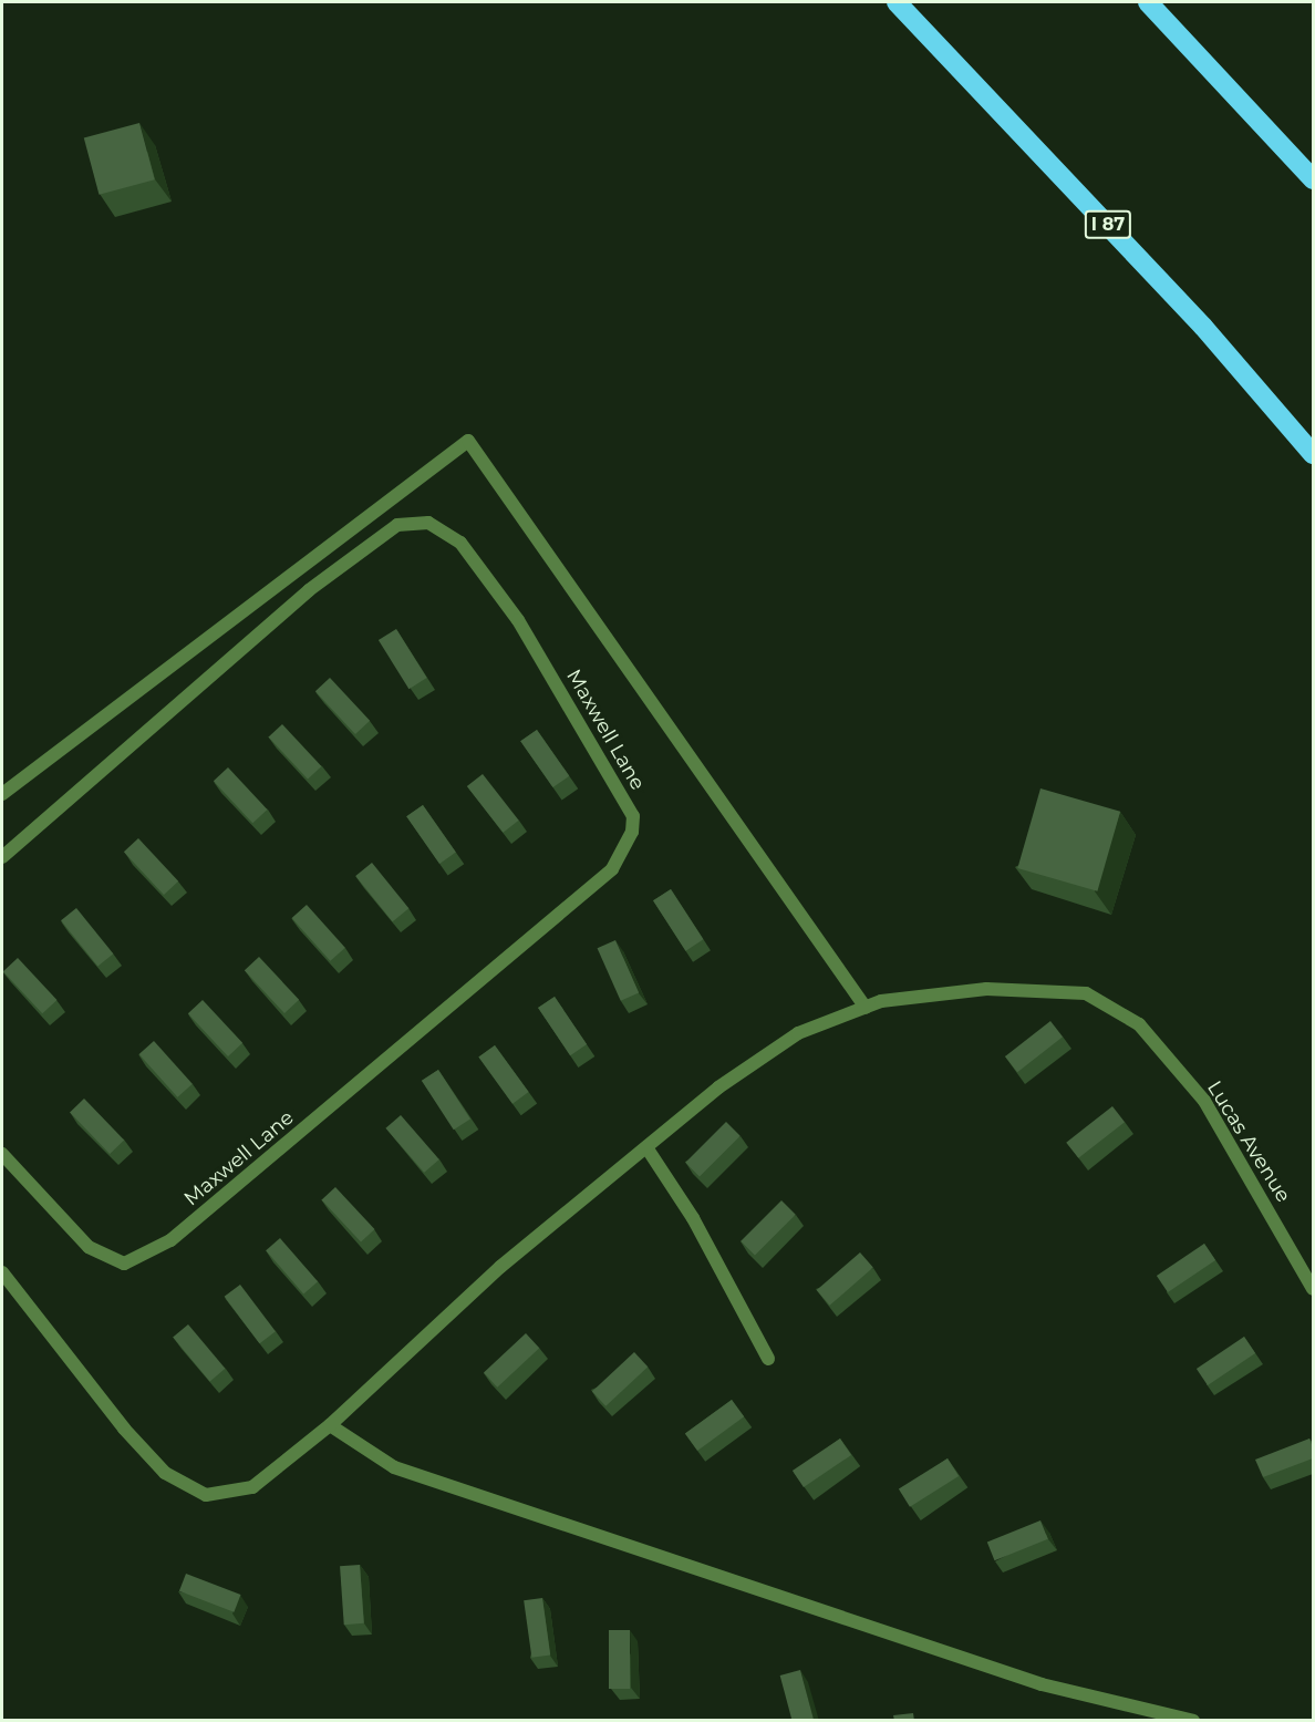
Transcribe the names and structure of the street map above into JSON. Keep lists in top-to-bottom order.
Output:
{
  "streets": {
    "highway": ["I 87"],
    "street": ["Maxwell Lane", "Lucas Avenue"]
  }
}
